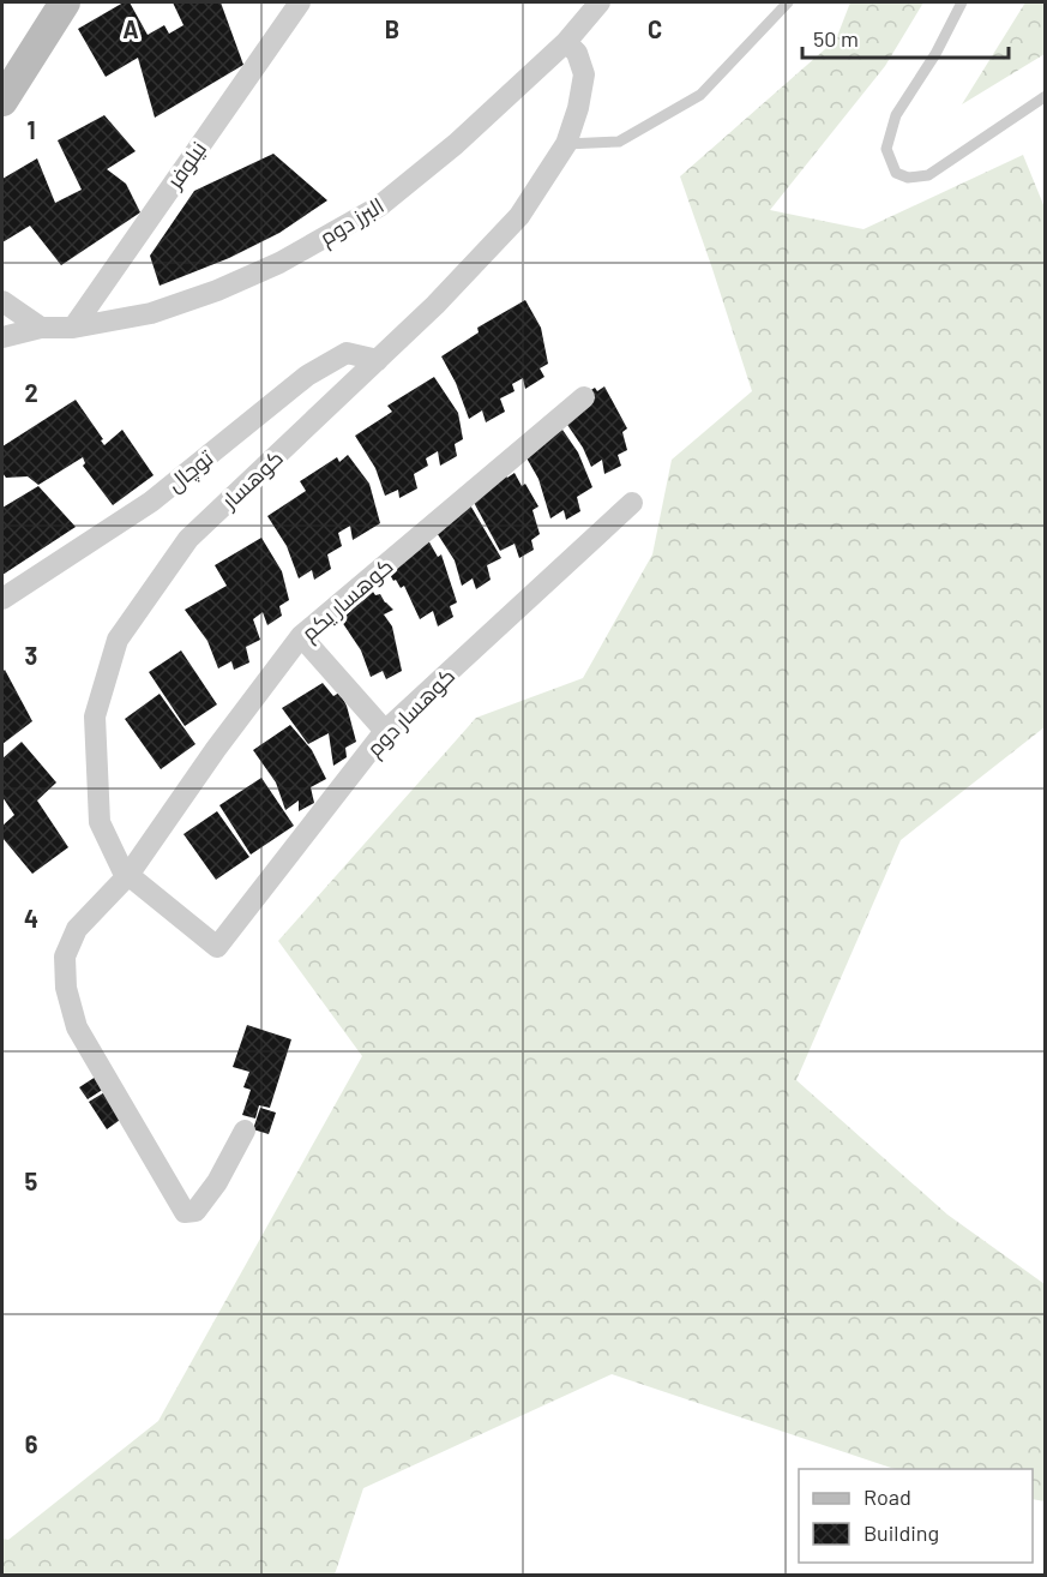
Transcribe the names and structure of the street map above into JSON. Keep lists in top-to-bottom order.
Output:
{
  "streets": {
    "street": [
      "نیلوفر",
      "البرز دوم",
      "توچال",
      "کوهسار",
      "کوهسار یکم",
      "کوهسار دوم"
    ]
  },
  "crossings": [
    ["نیلوفر", "البرز دوم"],
    ["البرز دوم", "کوهسار"],
    ["توچال", "کوهسار"],
    ["کوهسار", "کوهسار یکم"],
    ["کوهسار", "کوهسار دوم"]
  ],
  "legend": ["Road", "Building"],
  "scale_bar": "50 m",
  "grid": {
    "columns": ["A", "B", "C"],
    "rows": [
      "1",
      "2",
      "3",
      "4",
      "5",
      "6"
    ]
  }
}
